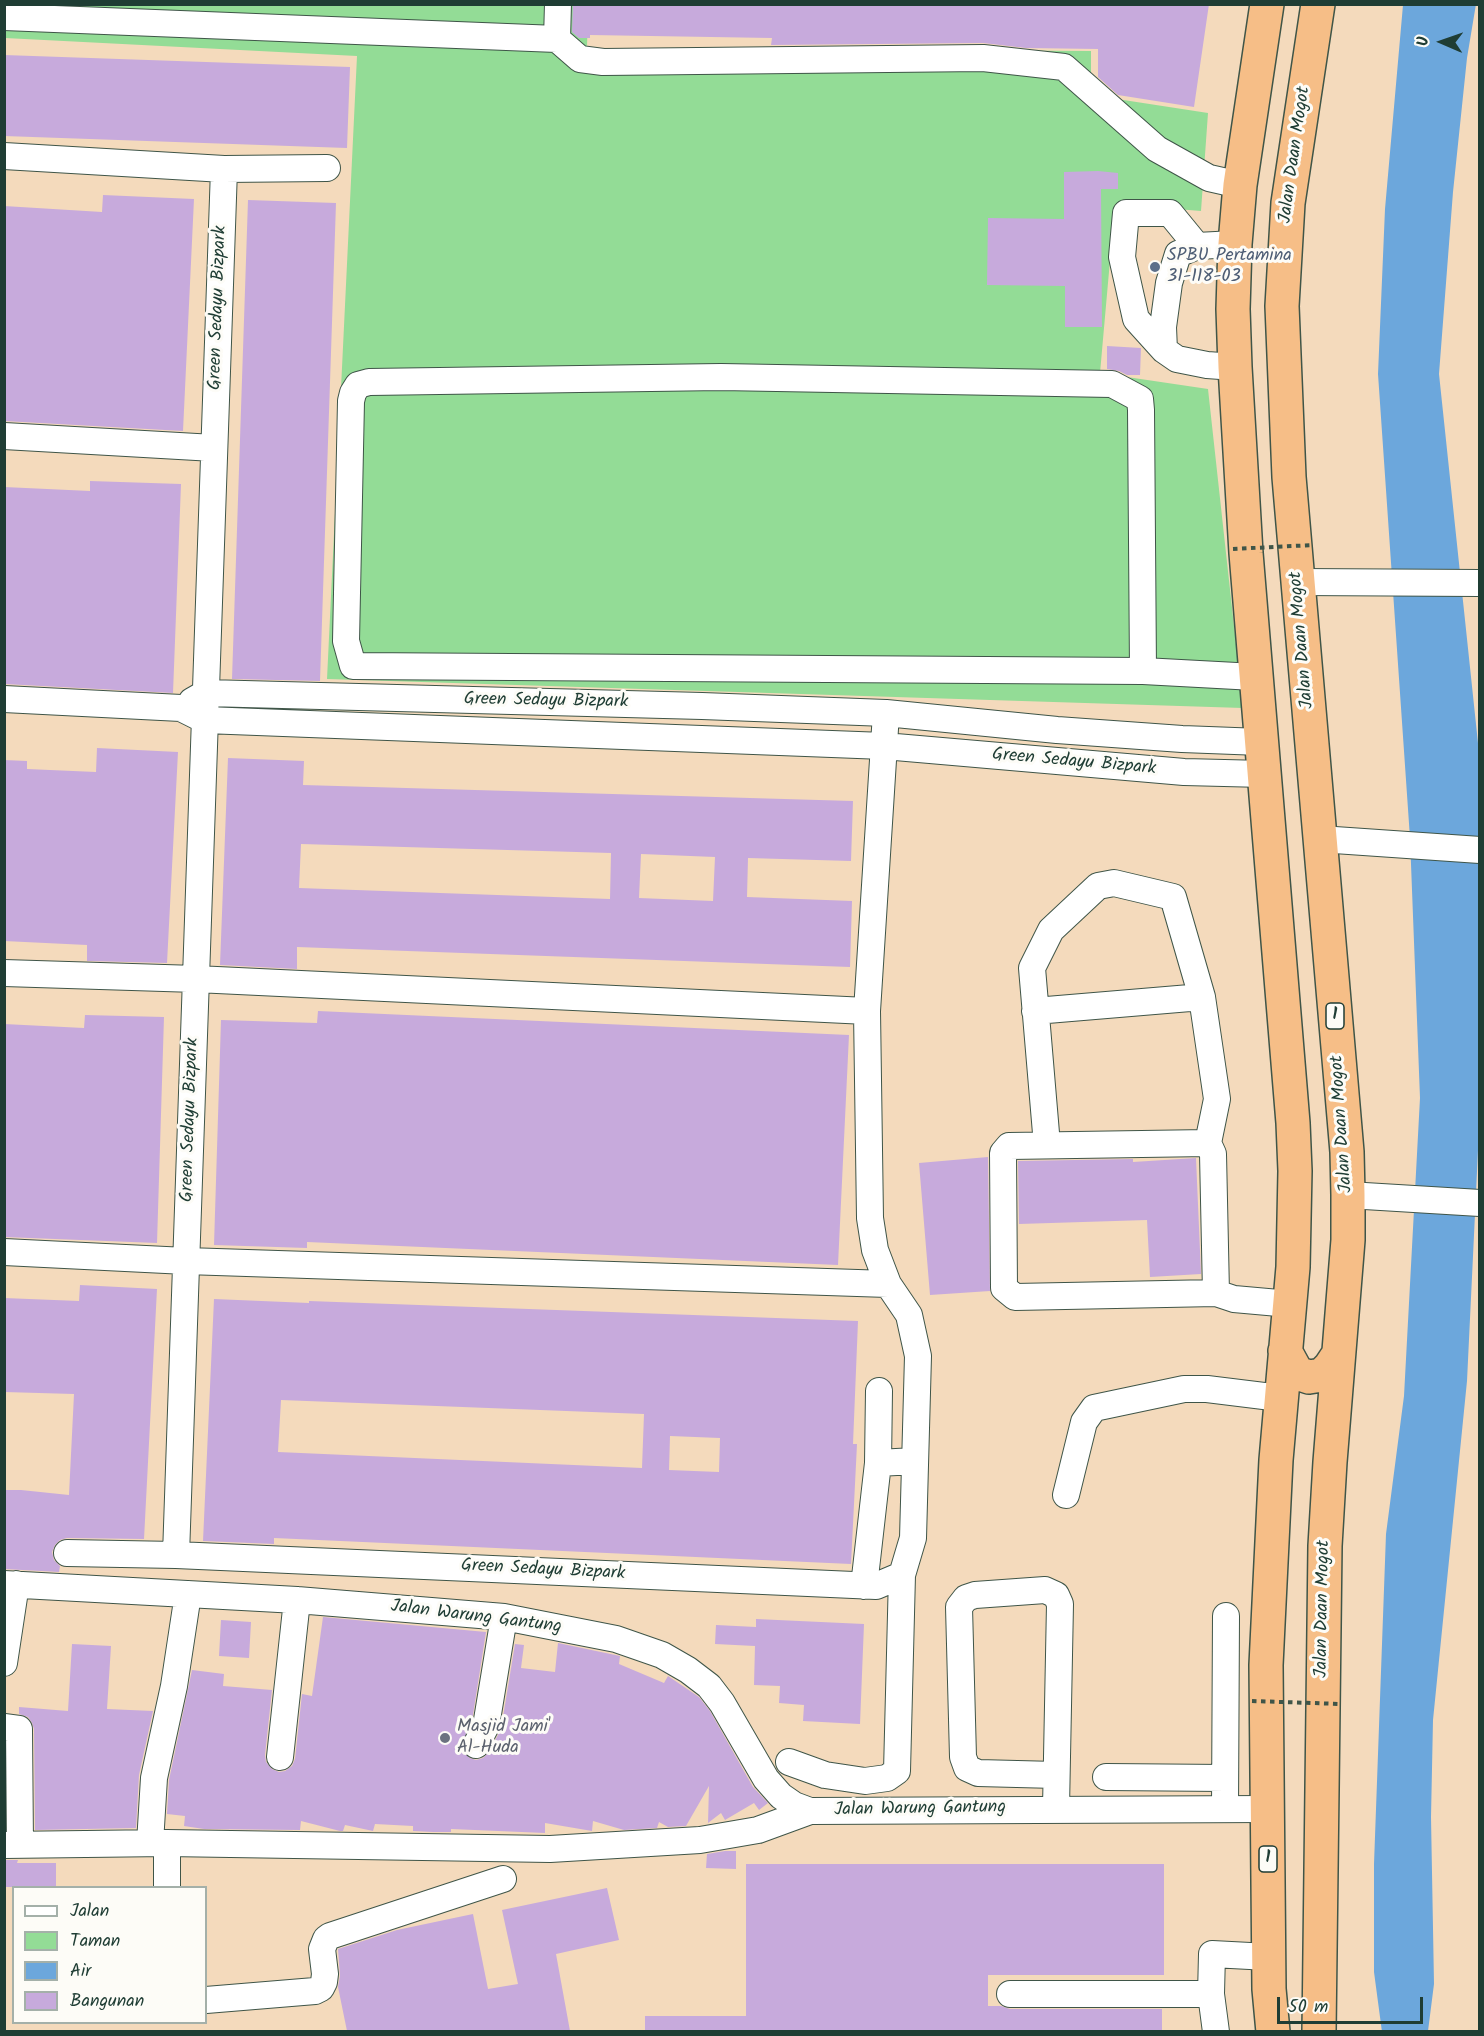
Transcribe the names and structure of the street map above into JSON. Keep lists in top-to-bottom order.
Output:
{
  "streets": {
    "highway": ["Jalan Daan Mogot", "1"],
    "street": ["Green Sedayu Bizpark", "Jalan Warung Gantung"]
  },
  "crossings": [
    ["Green Sedayu Bizpark", "1"],
    ["1", "Jalan Warung Gantung"]
  ],
  "places": ["SPBU Pertamina 31-118-03", "Masjid Jami' Al-Huda"],
  "legend": [
    "Jalan",
    "Taman",
    "Air",
    "Bangunan"
  ],
  "scale_bar": "50 m",
  "north": "left"
}
